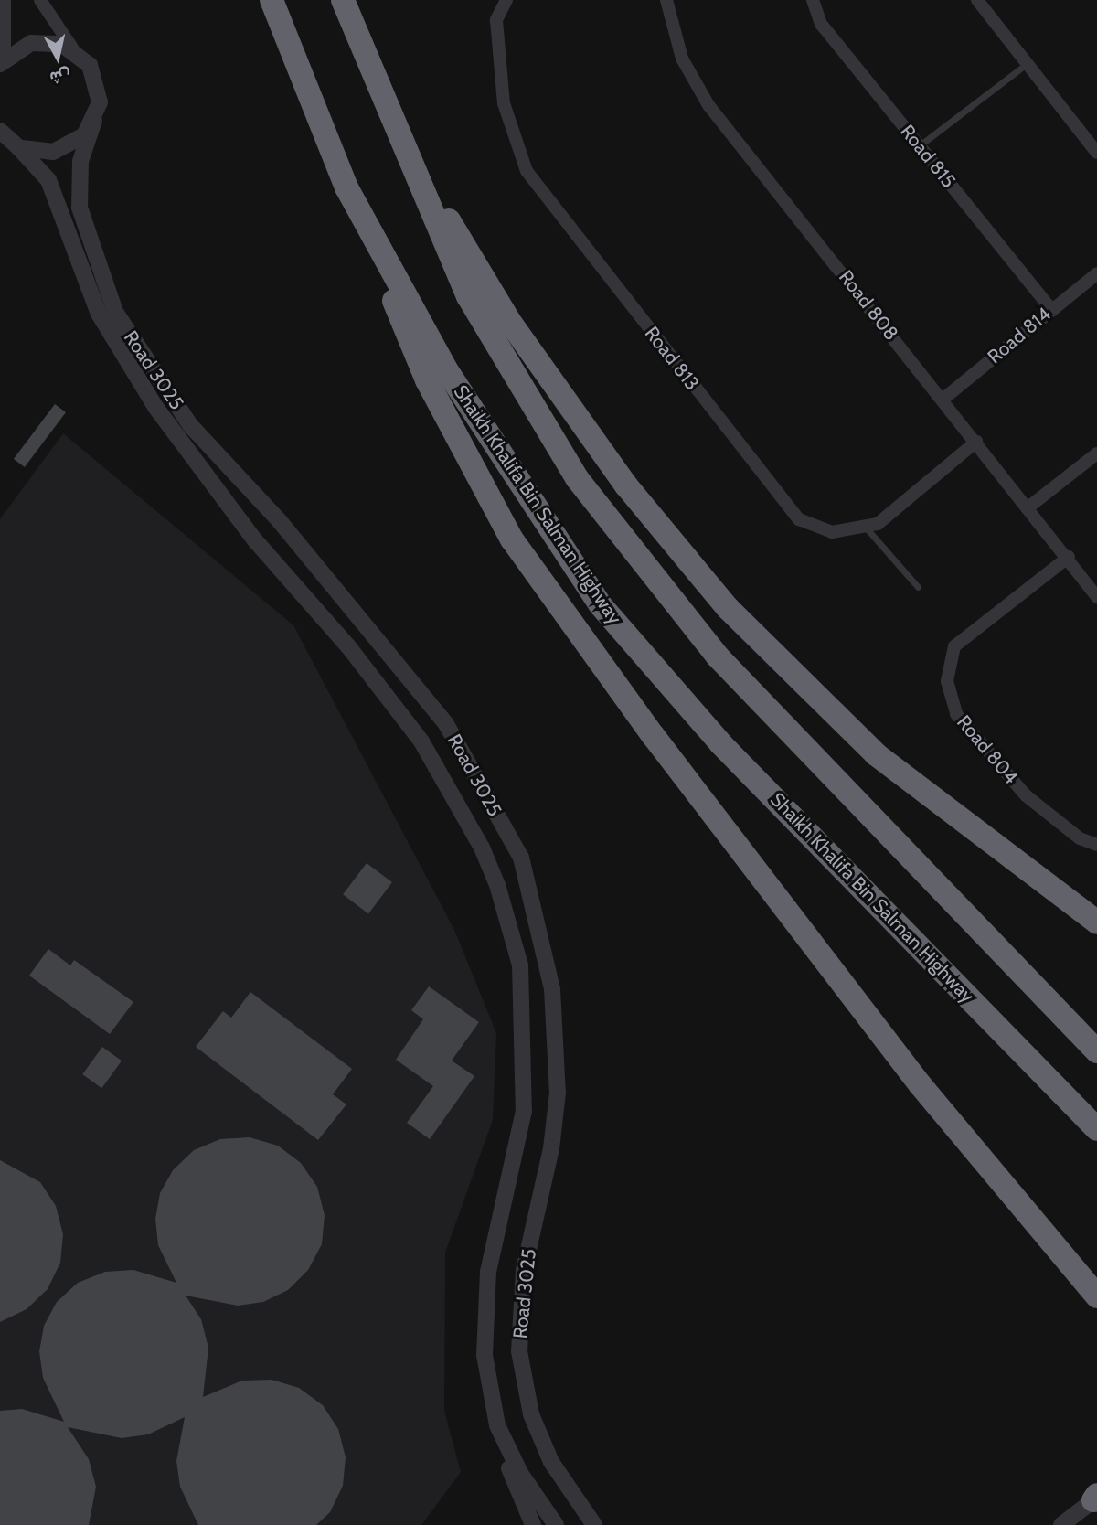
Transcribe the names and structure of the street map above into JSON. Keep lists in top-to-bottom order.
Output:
{
  "streets": {
    "highway": ["Shaikh Khalifa Bin Salman Highway"],
    "street": [
      "Road 815",
      "Road 808",
      "Road 814",
      "Road 813",
      "Road 3025",
      "Road 804"
    ]
  },
  "crossings": [
    ["Road 815", "Road 814"],
    ["Road 808", "Road 814"],
    ["Road 808", "Road 813"],
    ["Road 808", "Road 804"]
  ],
  "north": "bottom"
}
